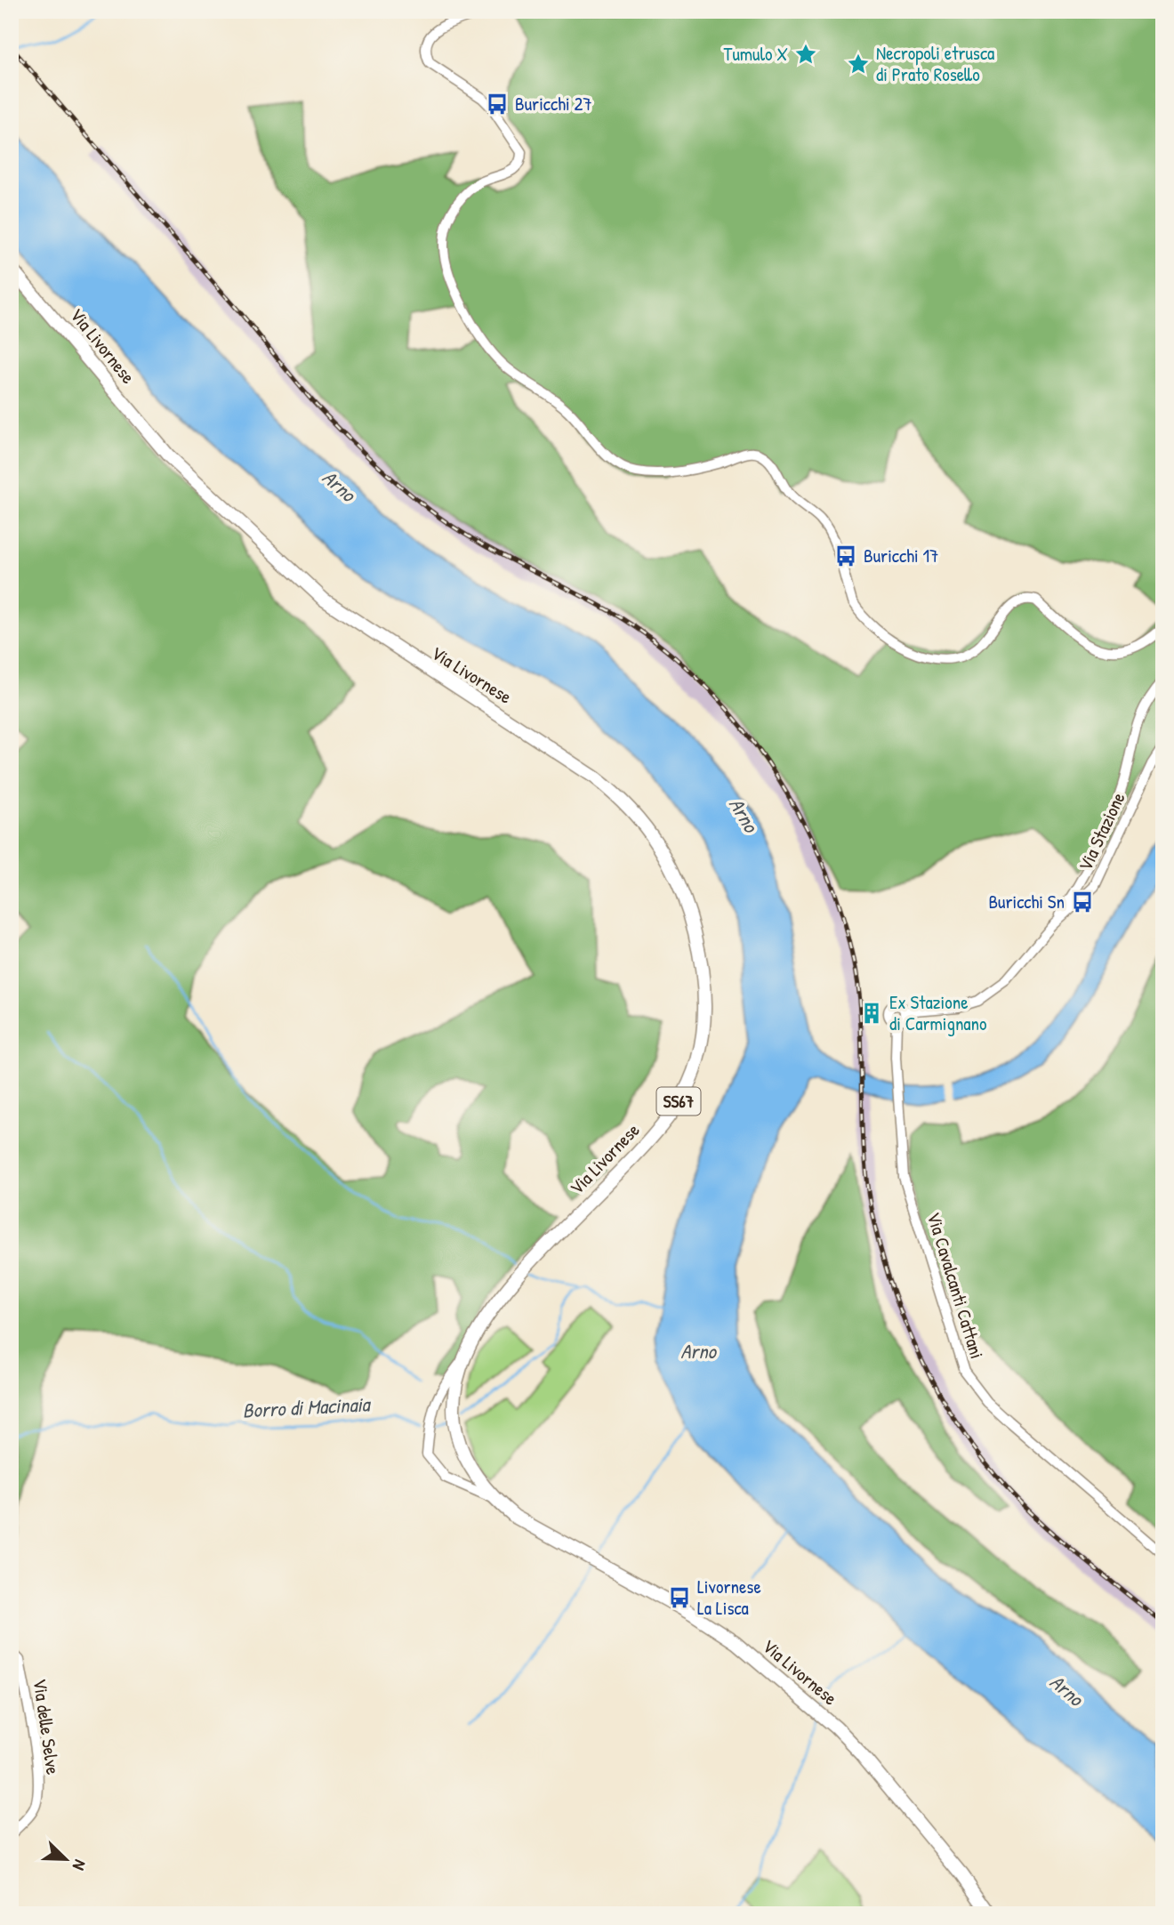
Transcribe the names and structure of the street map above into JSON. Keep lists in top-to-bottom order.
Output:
{
  "streets": {
    "main road": ["Via Livornese", "SS67"],
    "street": ["Via Stazione", "Via Cavalcanti Cattani", "Via delle Selve"]
  },
  "crossings": [
    ["Via Stazione", "Via Cavalcanti Cattani"]
  ],
  "water": ["Arno", "Borro di Macinaia"],
  "places": {
    "place": ["Tumulo X", "Necropoli etrusca di Prato Rosello"],
    "bus stop": [
      "Buricchi 27",
      "Buricchi 17",
      "Buricchi Sn",
      "Livornese La Lisca"
    ],
    "building": ["Ex Stazione di Carmignano"]
  },
  "north": "bottom right"
}
